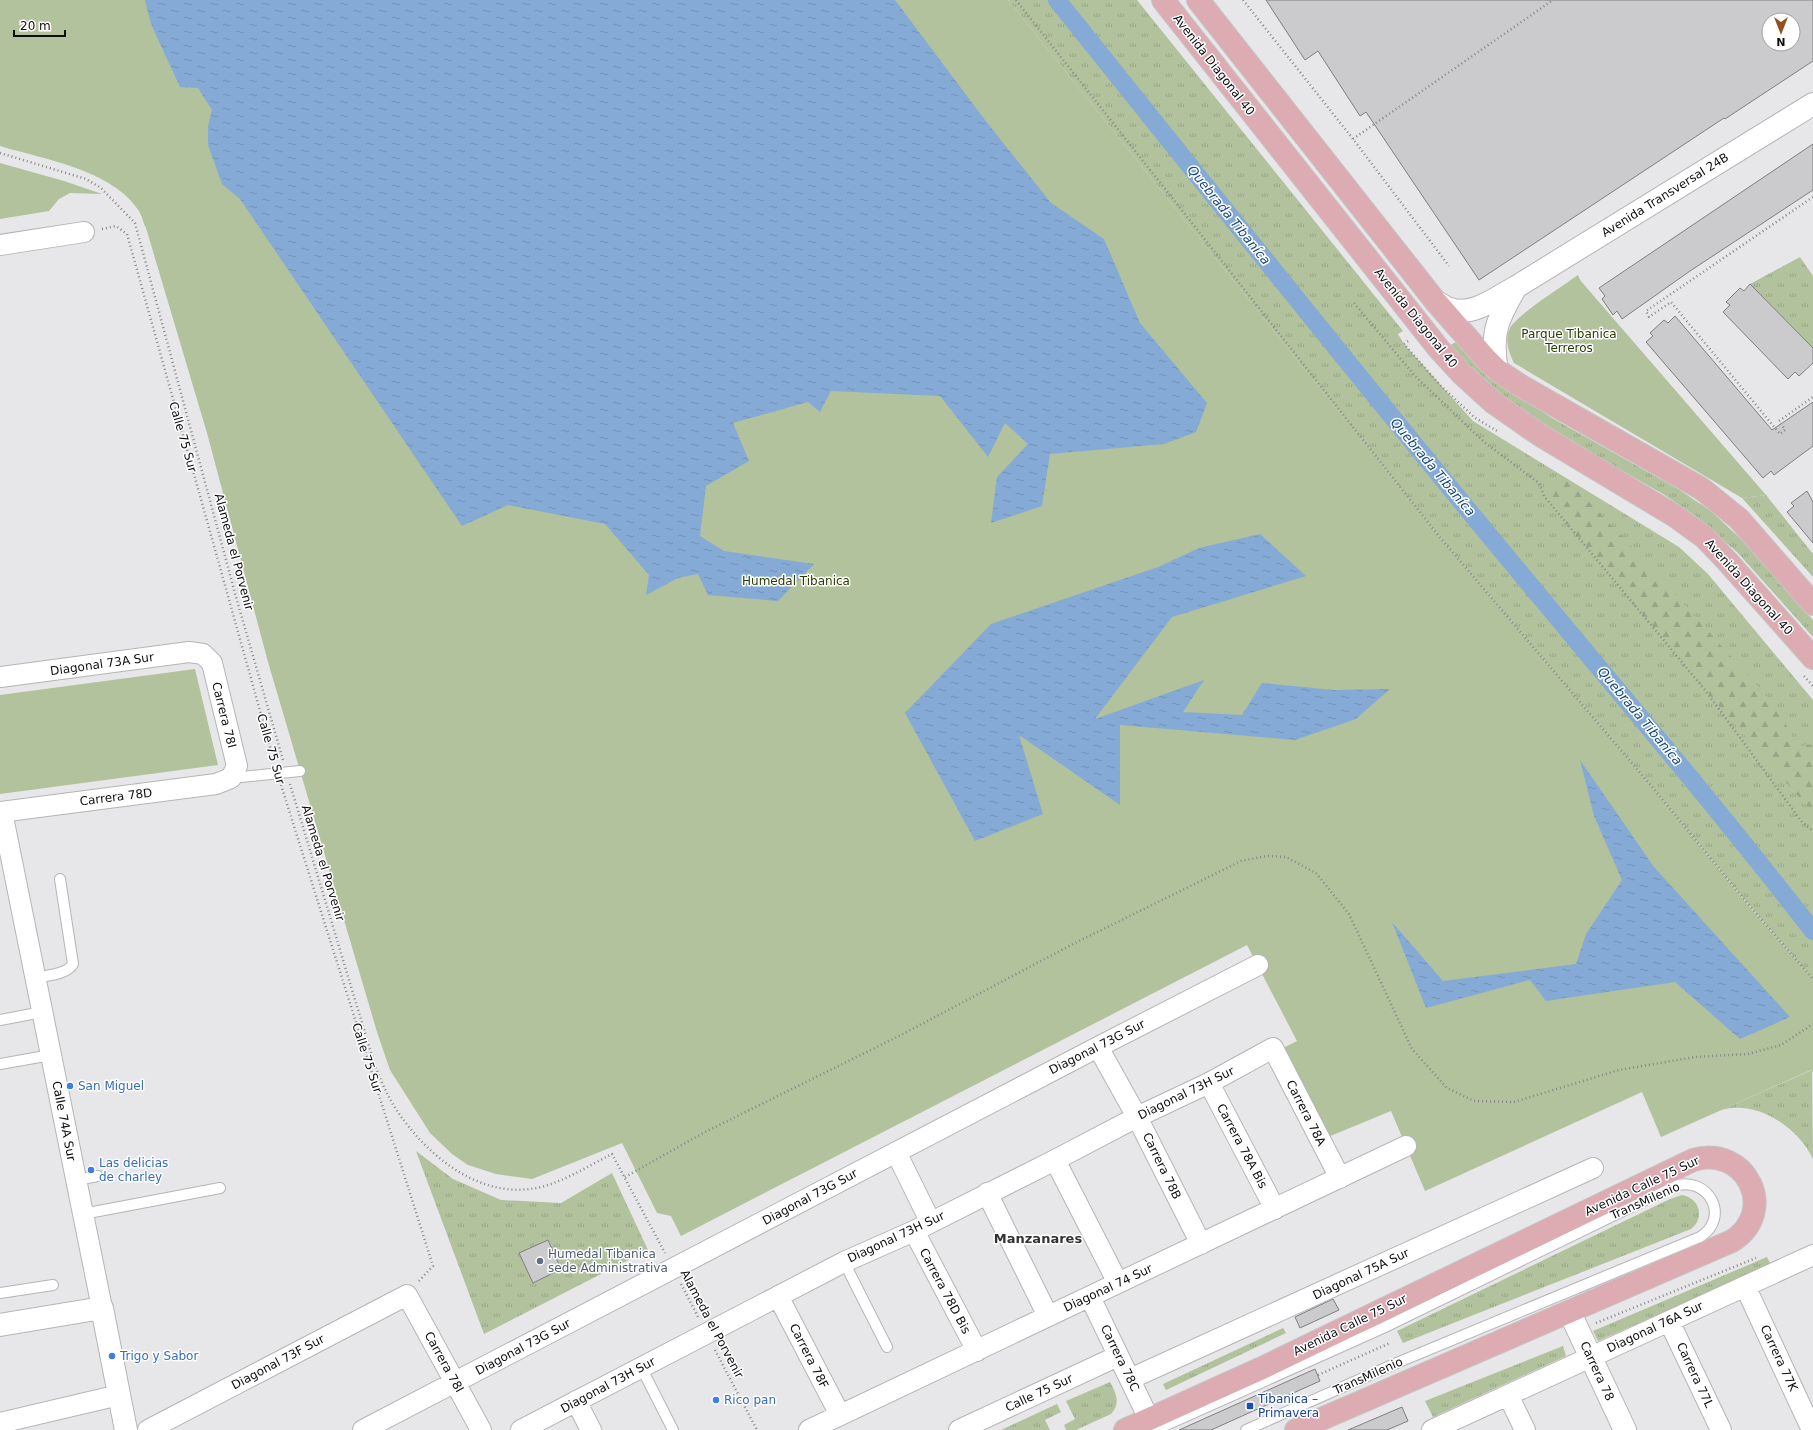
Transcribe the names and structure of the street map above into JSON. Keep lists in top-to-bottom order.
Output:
{
  "streets": {
    "main road": ["Avenida Diagonal 40", "Avenida Calle 75 Sur"],
    "street": [
      "Avenida Transversal 24B",
      "Calle 75 Sur",
      "Diagonal 73A Sur",
      "Carrera 78I",
      "Carrera 78D",
      "Diagonal 73G Sur",
      "Diagonal 73H Sur",
      "Carrera 78A",
      "Calle 74A Sur",
      "Carrera 78A Bis",
      "Carrera 78B",
      "Diagonal 75A Sur",
      "Diagonal 74 Sur",
      "Carrera 78D Bis",
      "Diagonal 76A Sur",
      "Carrera 78F",
      "Carrera 78C",
      "Carrera 77K",
      "Diagonal 73F Sur",
      "Carrera 78",
      "Carrera 77L"
    ],
    "lane": ["TransMilenio"],
    "path": ["Alameda el Porvenir"]
  },
  "crossings": [
    ["Calle 75 Sur", "Alameda el Porvenir"],
    ["Calle 75 Sur", "Carrera 78I"],
    ["Calle 75 Sur", "Carrera 78C"],
    ["Calle 75 Sur", "Diagonal 73F Sur"],
    ["Alameda el Porvenir", "Diagonal 73G Sur"],
    ["Alameda el Porvenir", "Diagonal 73H Sur"],
    ["Diagonal 73A Sur", "Carrera 78I"],
    ["Carrera 78I", "Carrera 78D"],
    ["Carrera 78I", "Diagonal 73G Sur"],
    ["Carrera 78I", "Diagonal 73F Sur"],
    ["Carrera 78D", "Calle 74A Sur"],
    ["Diagonal 73G Sur", "Carrera 78B"],
    ["Diagonal 73G Sur", "Carrera 78D Bis"],
    ["Diagonal 73H Sur", "Carrera 78A"],
    ["Diagonal 73H Sur", "Carrera 78A Bis"],
    ["Diagonal 73H Sur", "Carrera 78B"],
    ["Diagonal 73H Sur", "Carrera 78D Bis"],
    ["Diagonal 73H Sur", "Carrera 78F"],
    ["Carrera 78A", "Diagonal 74 Sur"],
    ["Carrera 78A Bis", "Diagonal 74 Sur"],
    ["Carrera 78B", "Diagonal 74 Sur"],
    ["Avenida Calle 75 Sur", "TransMilenio"],
    ["Avenida Calle 75 Sur", "Carrera 78C"],
    ["Avenida Calle 75 Sur", "Carrera 78"],
    ["TransMilenio", "Carrera 78C"],
    ["Diagonal 75A Sur", "Carrera 78C"],
    ["Diagonal 74 Sur", "Carrera 78D Bis"],
    ["Diagonal 74 Sur", "Carrera 78F"],
    ["Diagonal 74 Sur", "Carrera 78C"],
    ["Diagonal 76A Sur", "Carrera 77K"],
    ["Diagonal 76A Sur", "Carrera 78"],
    ["Diagonal 76A Sur", "Carrera 77L"]
  ],
  "districts": ["Manzanares"],
  "water": ["Quebrada Tibaníca"],
  "parks": ["Parque Tibanica Terreros", "Humedal Tibanica"],
  "places": {
    "other": [
      "San Miguel",
      "Las delicias de charley",
      "Humedal Tibanica sede Administrativa",
      "Trigo y Sabor",
      "Rico pan"
    ],
    "transit": ["Tibanica – Primavera"]
  },
  "scale_bar": "20 m",
  "north": "bottom"
}
